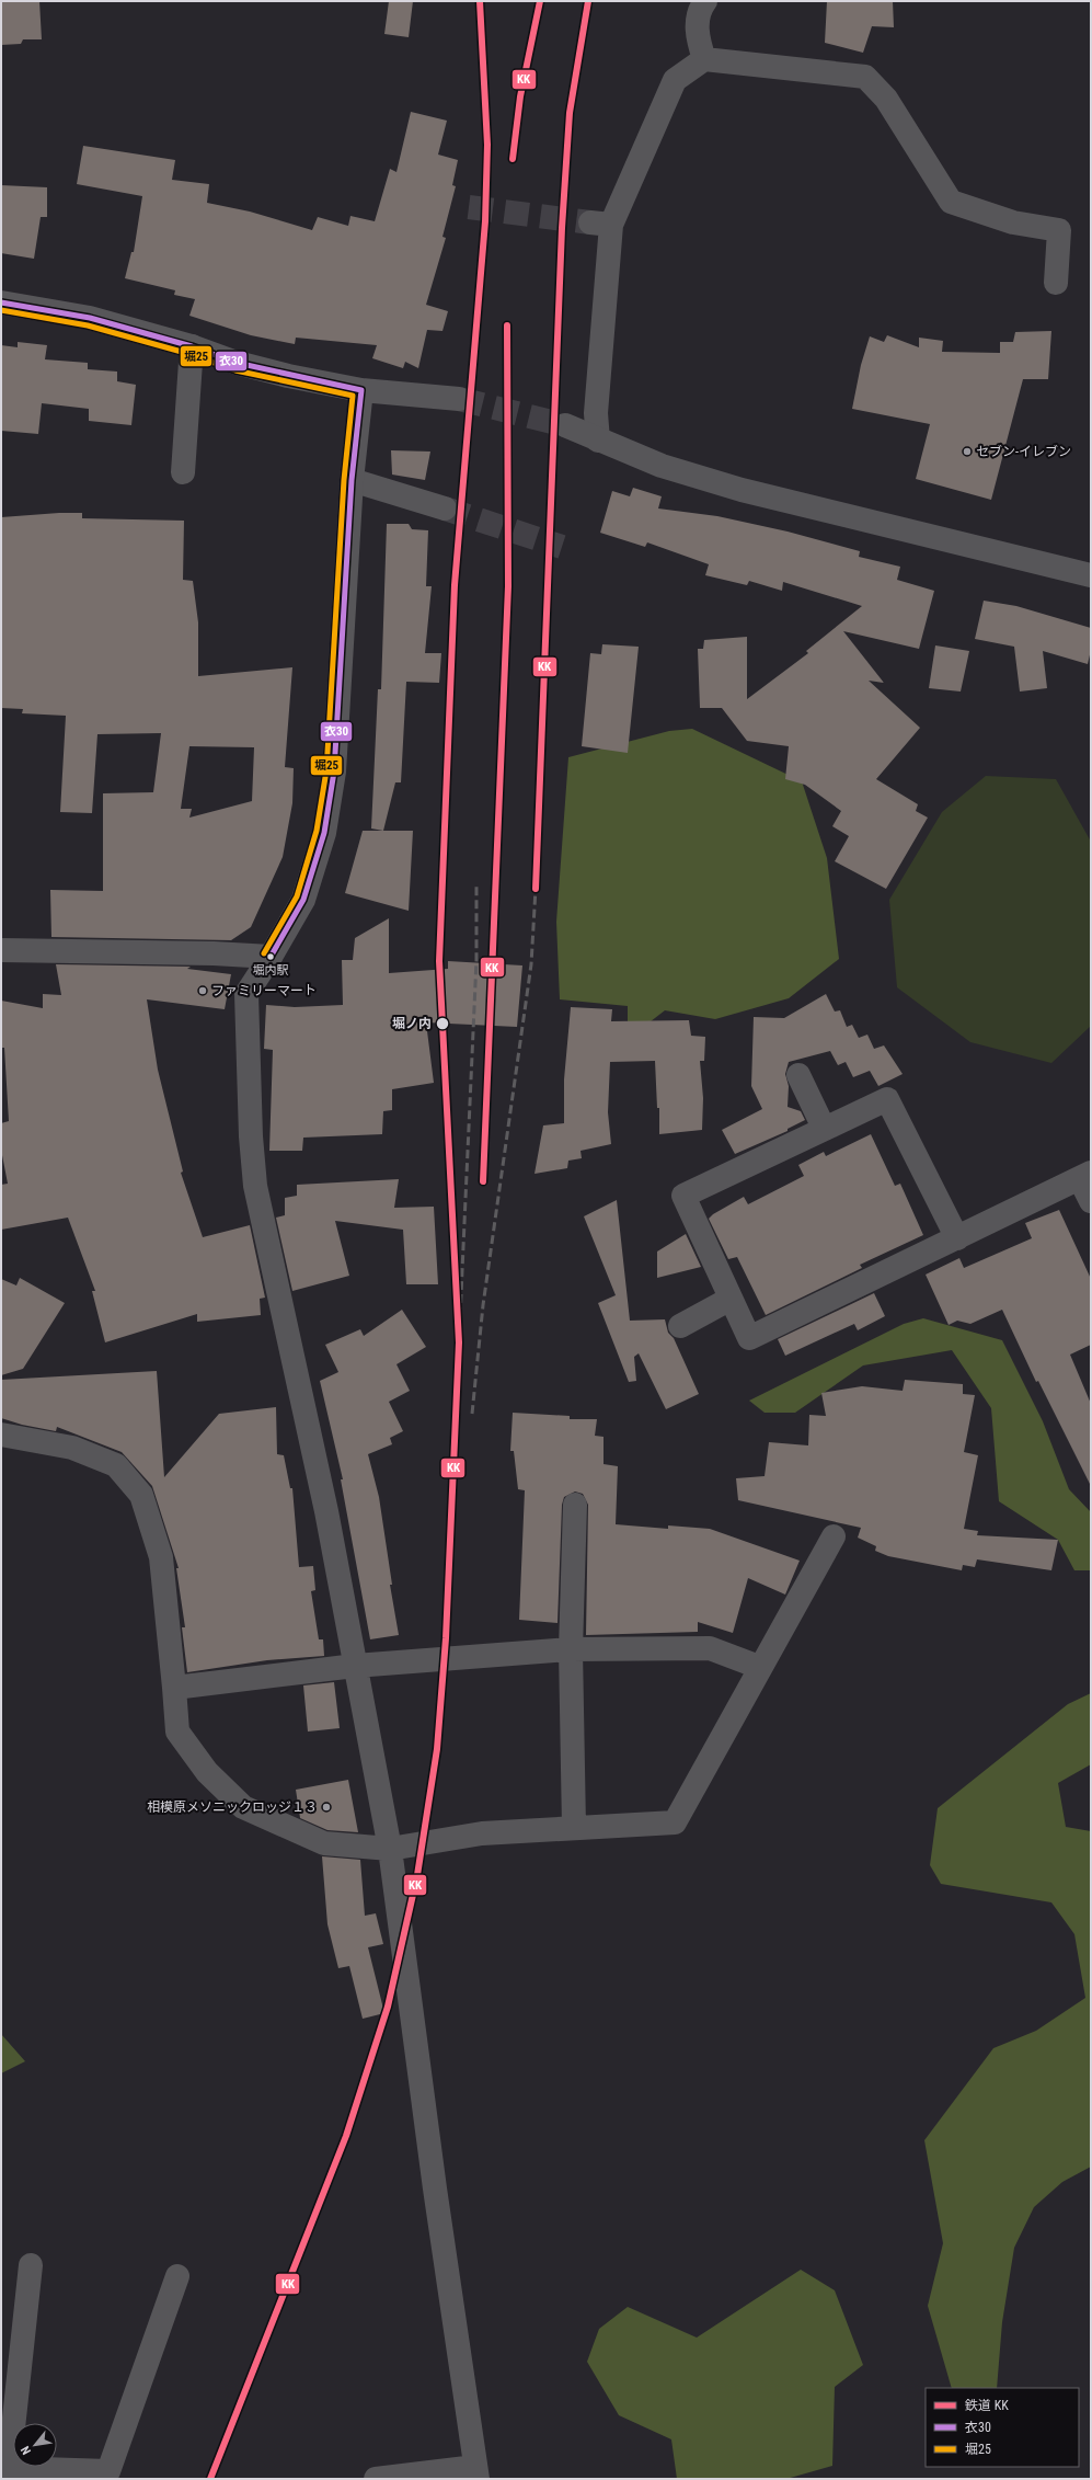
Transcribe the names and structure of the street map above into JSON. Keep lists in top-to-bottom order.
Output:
{
  "places": [
    "セブン-イレブン",
    "堀内駅",
    "ファミリーマート",
    "堀ノ内",
    "相模原メソニックロッジ１３"
  ],
  "lines": ["rail line KK", "transit line 衣30", "transit line 堀25"],
  "legend": ["鉄道 KK", "衣30", "堀25"],
  "north": "bottom left"
}
